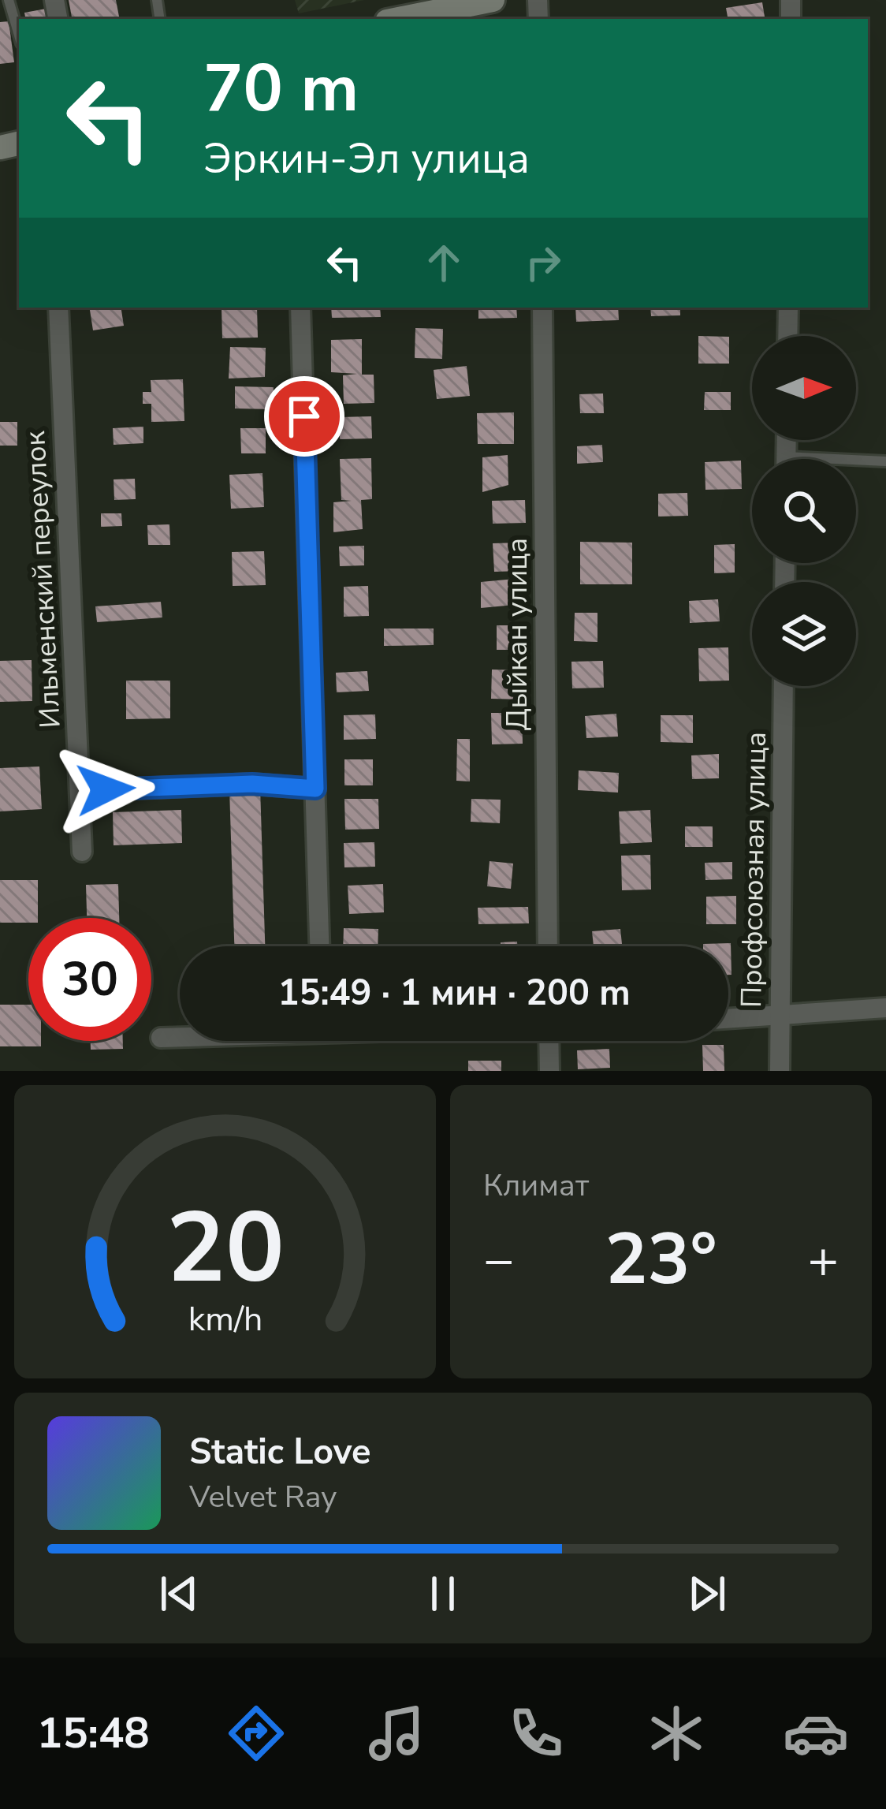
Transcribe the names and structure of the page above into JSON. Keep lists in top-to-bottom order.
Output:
{
  "streets": {
    "street": ["Ильменский переулок", "Дыйкан улица", "Профсоюзная улица"]
  },
  "north": "right",
  "page": {
    "turn": ["70 m", "Эркин-Эл улица"],
    "limit": "30",
    "trip": "15:49 · 1 мин · 200 m",
    "tile": "Климат",
    "heat": ["−", "23°", "+"],
    "song": ["Static Love", "Velvet Ray"],
    "tabs": "15:48",
    "gauge": ["20", "km/h"]
  }
}
